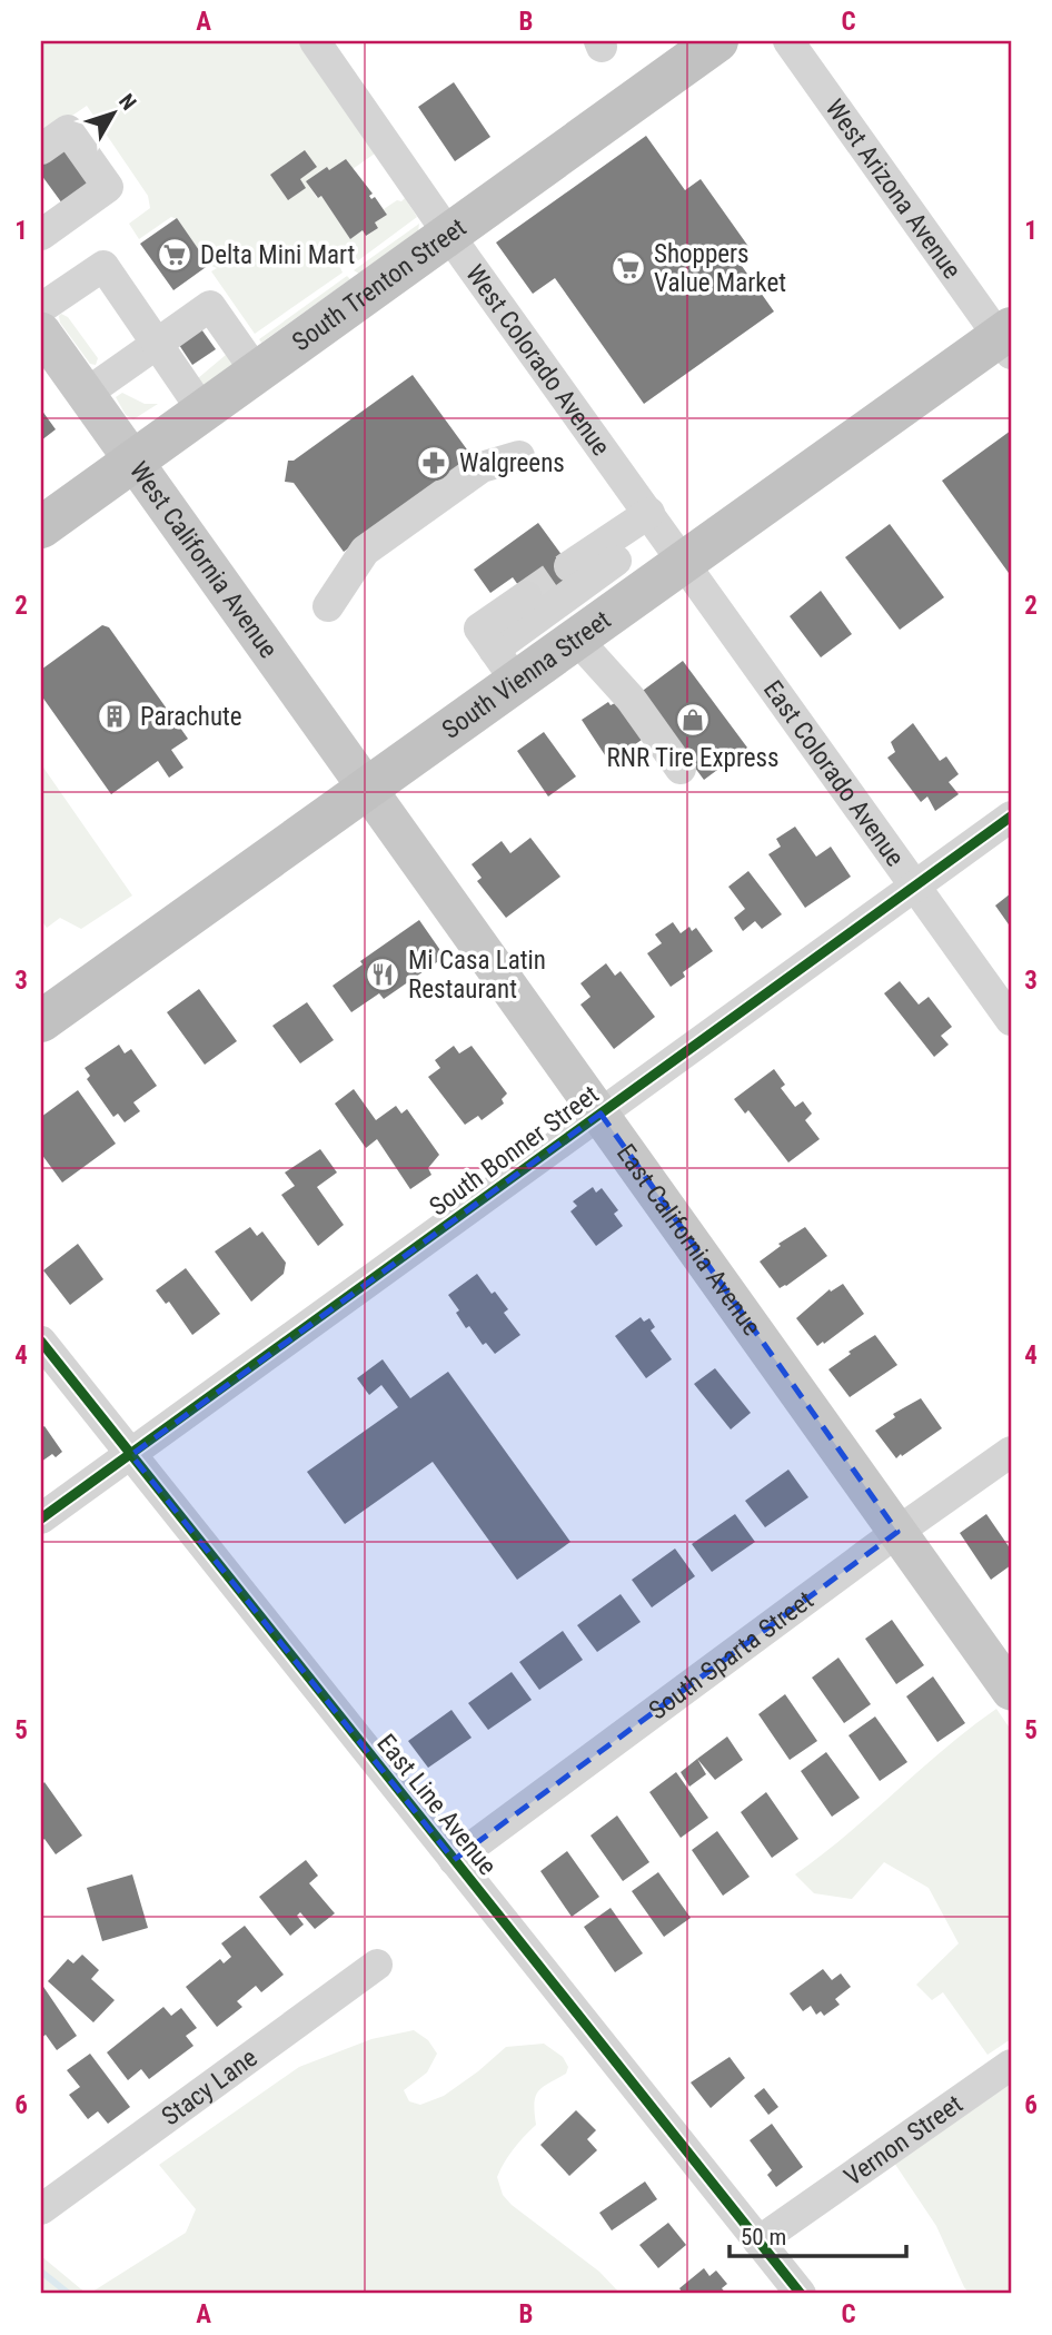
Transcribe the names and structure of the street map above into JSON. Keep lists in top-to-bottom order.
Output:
{
  "streets": {
    "highway": ["South Trenton Street", "South Vienna Street"],
    "main road": ["West California Avenue", "East California Avenue"],
    "street": [
      "West Arizona Avenue",
      "West Colorado Avenue",
      "East Colorado Avenue",
      "South Bonner Street",
      "South Sparta Street",
      "East Line Avenue",
      "Stacy Lane",
      "Vernon Street"
    ]
  },
  "crossings": [
    ["West Arizona Avenue", "South Vienna Street"],
    ["South Trenton Street", "West Colorado Avenue"],
    ["South Trenton Street", "West California Avenue"],
    ["West Colorado Avenue", "South Vienna Street"],
    ["West Colorado Avenue", "East Colorado Avenue"],
    ["West California Avenue", "South Vienna Street"],
    ["West California Avenue", "East California Avenue"],
    ["South Vienna Street", "East Colorado Avenue"],
    ["South Vienna Street", "East California Avenue"],
    ["East Colorado Avenue", "South Bonner Street"],
    ["South Bonner Street", "East California Avenue"],
    ["South Bonner Street", "East Line Avenue"],
    ["East California Avenue", "South Sparta Street"],
    ["South Sparta Street", "East Line Avenue"],
    ["East Line Avenue", "Vernon Street"]
  ],
  "places": {
    "supermarket": ["Delta Mini Mart", "Shoppers Value Market"],
    "pharmacy": ["Walgreens"],
    "building": ["Parachute"],
    "shop": ["RNR Tire Express"],
    "restaurant": ["Mi Casa Latin Restaurant"]
  },
  "scale_bar": "50 m",
  "north": "top right",
  "grid": {
    "columns": ["A", "B", "C"],
    "rows": [
      "1",
      "2",
      "3",
      "4",
      "5",
      "6"
    ]
  }
}
